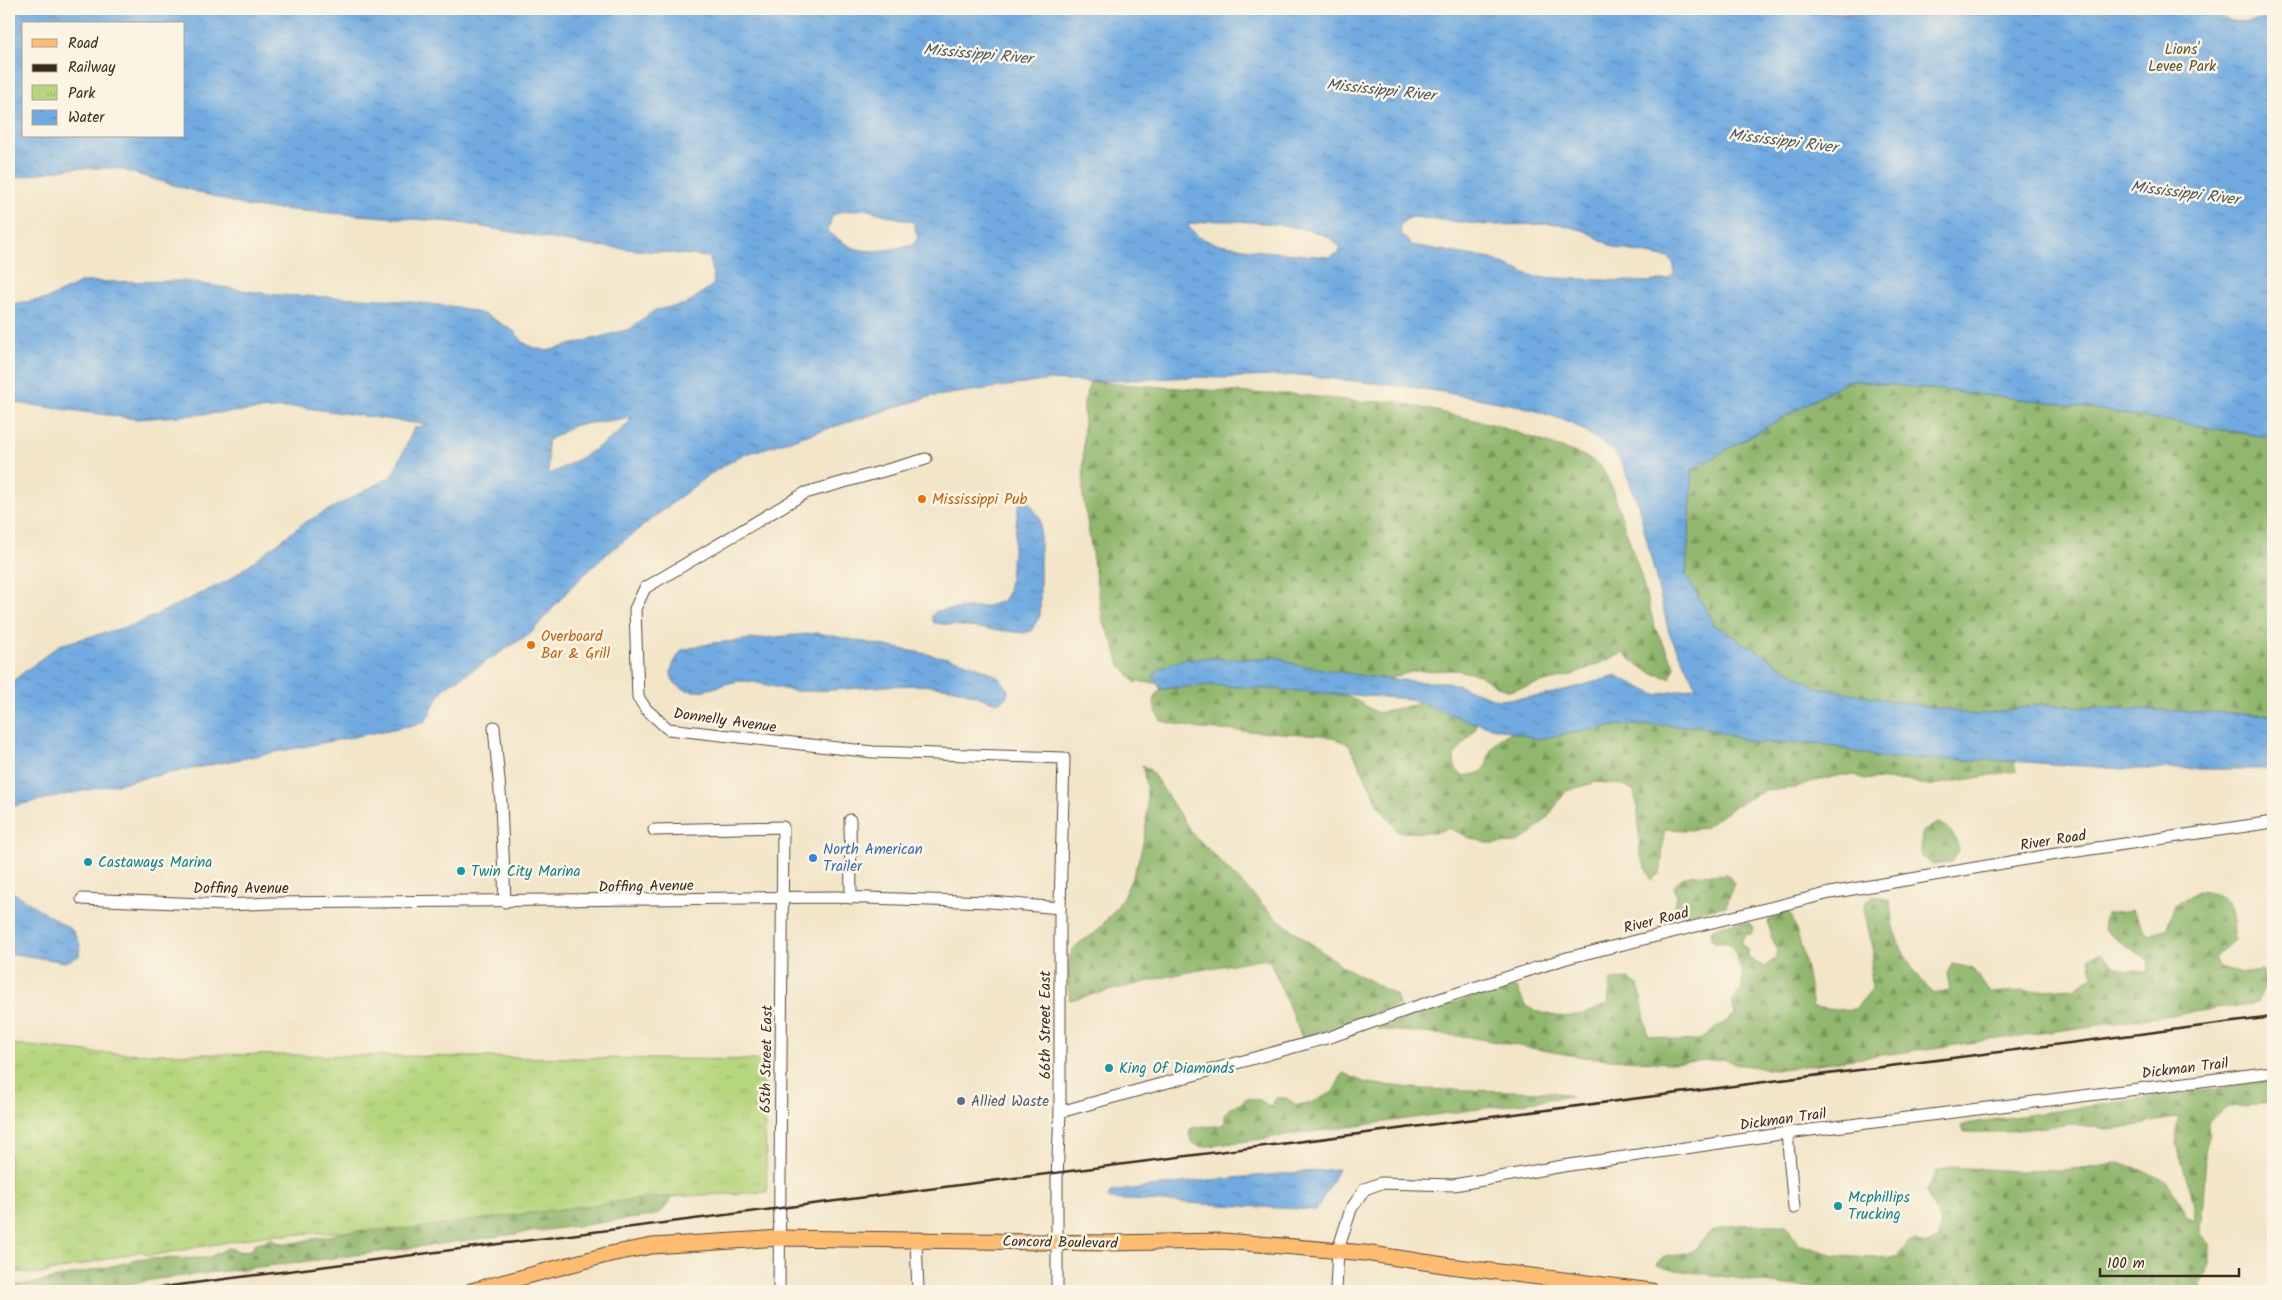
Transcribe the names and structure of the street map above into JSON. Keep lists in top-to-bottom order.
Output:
{
  "streets": {
    "main road": ["Concord Boulevard"],
    "street": [
      "Donnelly Avenue",
      "River Road",
      "Doffing Avenue",
      "66th Street East",
      "65th Street East",
      "Dickman Trail"
    ]
  },
  "crossings": [
    ["Donnelly Avenue", "66th Street East"],
    ["River Road", "66th Street East"],
    ["Doffing Avenue", "66th Street East"],
    ["Doffing Avenue", "65th Street East"],
    ["66th Street East", "Concord Boulevard"],
    ["65th Street East", "Concord Boulevard"],
    ["Dickman Trail", "Concord Boulevard"]
  ],
  "water": ["Mississippi River"],
  "parks": ["Lions' Levee Park"],
  "places": [
    "Mississippi Pub",
    "Overboard Bar & Grill",
    "North American Trailer",
    "Castaways Marina",
    "Twin City Marina",
    "King Of Diamonds",
    "Allied Waste",
    "Mcphillips Trucking"
  ],
  "legend": [
    "Road",
    "Railway",
    "Park",
    "Water"
  ],
  "scale_bar": "100 m"
}
